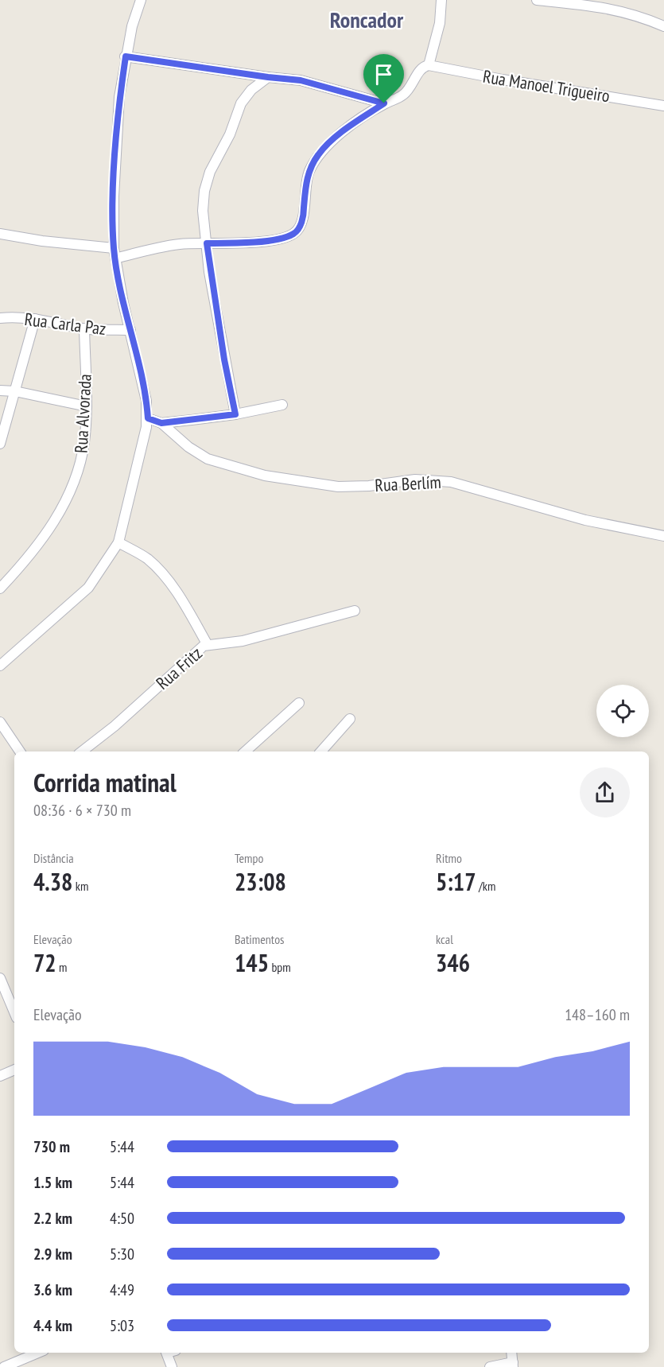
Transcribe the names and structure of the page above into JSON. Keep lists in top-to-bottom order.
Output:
{
  "streets": {
    "street": [
      "Rua Manoel Trigueiro",
      "Rua Carla Paz",
      "Rua Alvorada",
      "Rua Berlím",
      "Rua Fritz"
    ]
  },
  "crossings": [
    ["Rua Carla Paz", "Rua Alvorada"]
  ],
  "districts": ["Roncador"],
  "page": {
    "heading": ["Corrida matinal", "08:36 · 6 × 730 m"],
    "stats": [
      ["Distância", "4.38 km"],
      ["Tempo", "23:08"],
      ["Ritmo", "5:17 /km"],
      ["Elevação", "72 m"],
      ["Batimentos", "145 bpm"],
      ["kcal", "346"]
    ],
    "chart": ["Elevação", "148–160 m"],
    "list": [
      {
        "name": "730 m",
        "note": "5:44"
      },
      {
        "name": "1.5 km",
        "note": "5:44"
      },
      {
        "name": "2.2 km",
        "note": "4:50"
      },
      {
        "name": "2.9 km",
        "note": "5:30"
      },
      {
        "name": "3.6 km",
        "note": "4:49"
      },
      {
        "name": "4.4 km",
        "note": "5:03"
      }
    ]
  }
}
